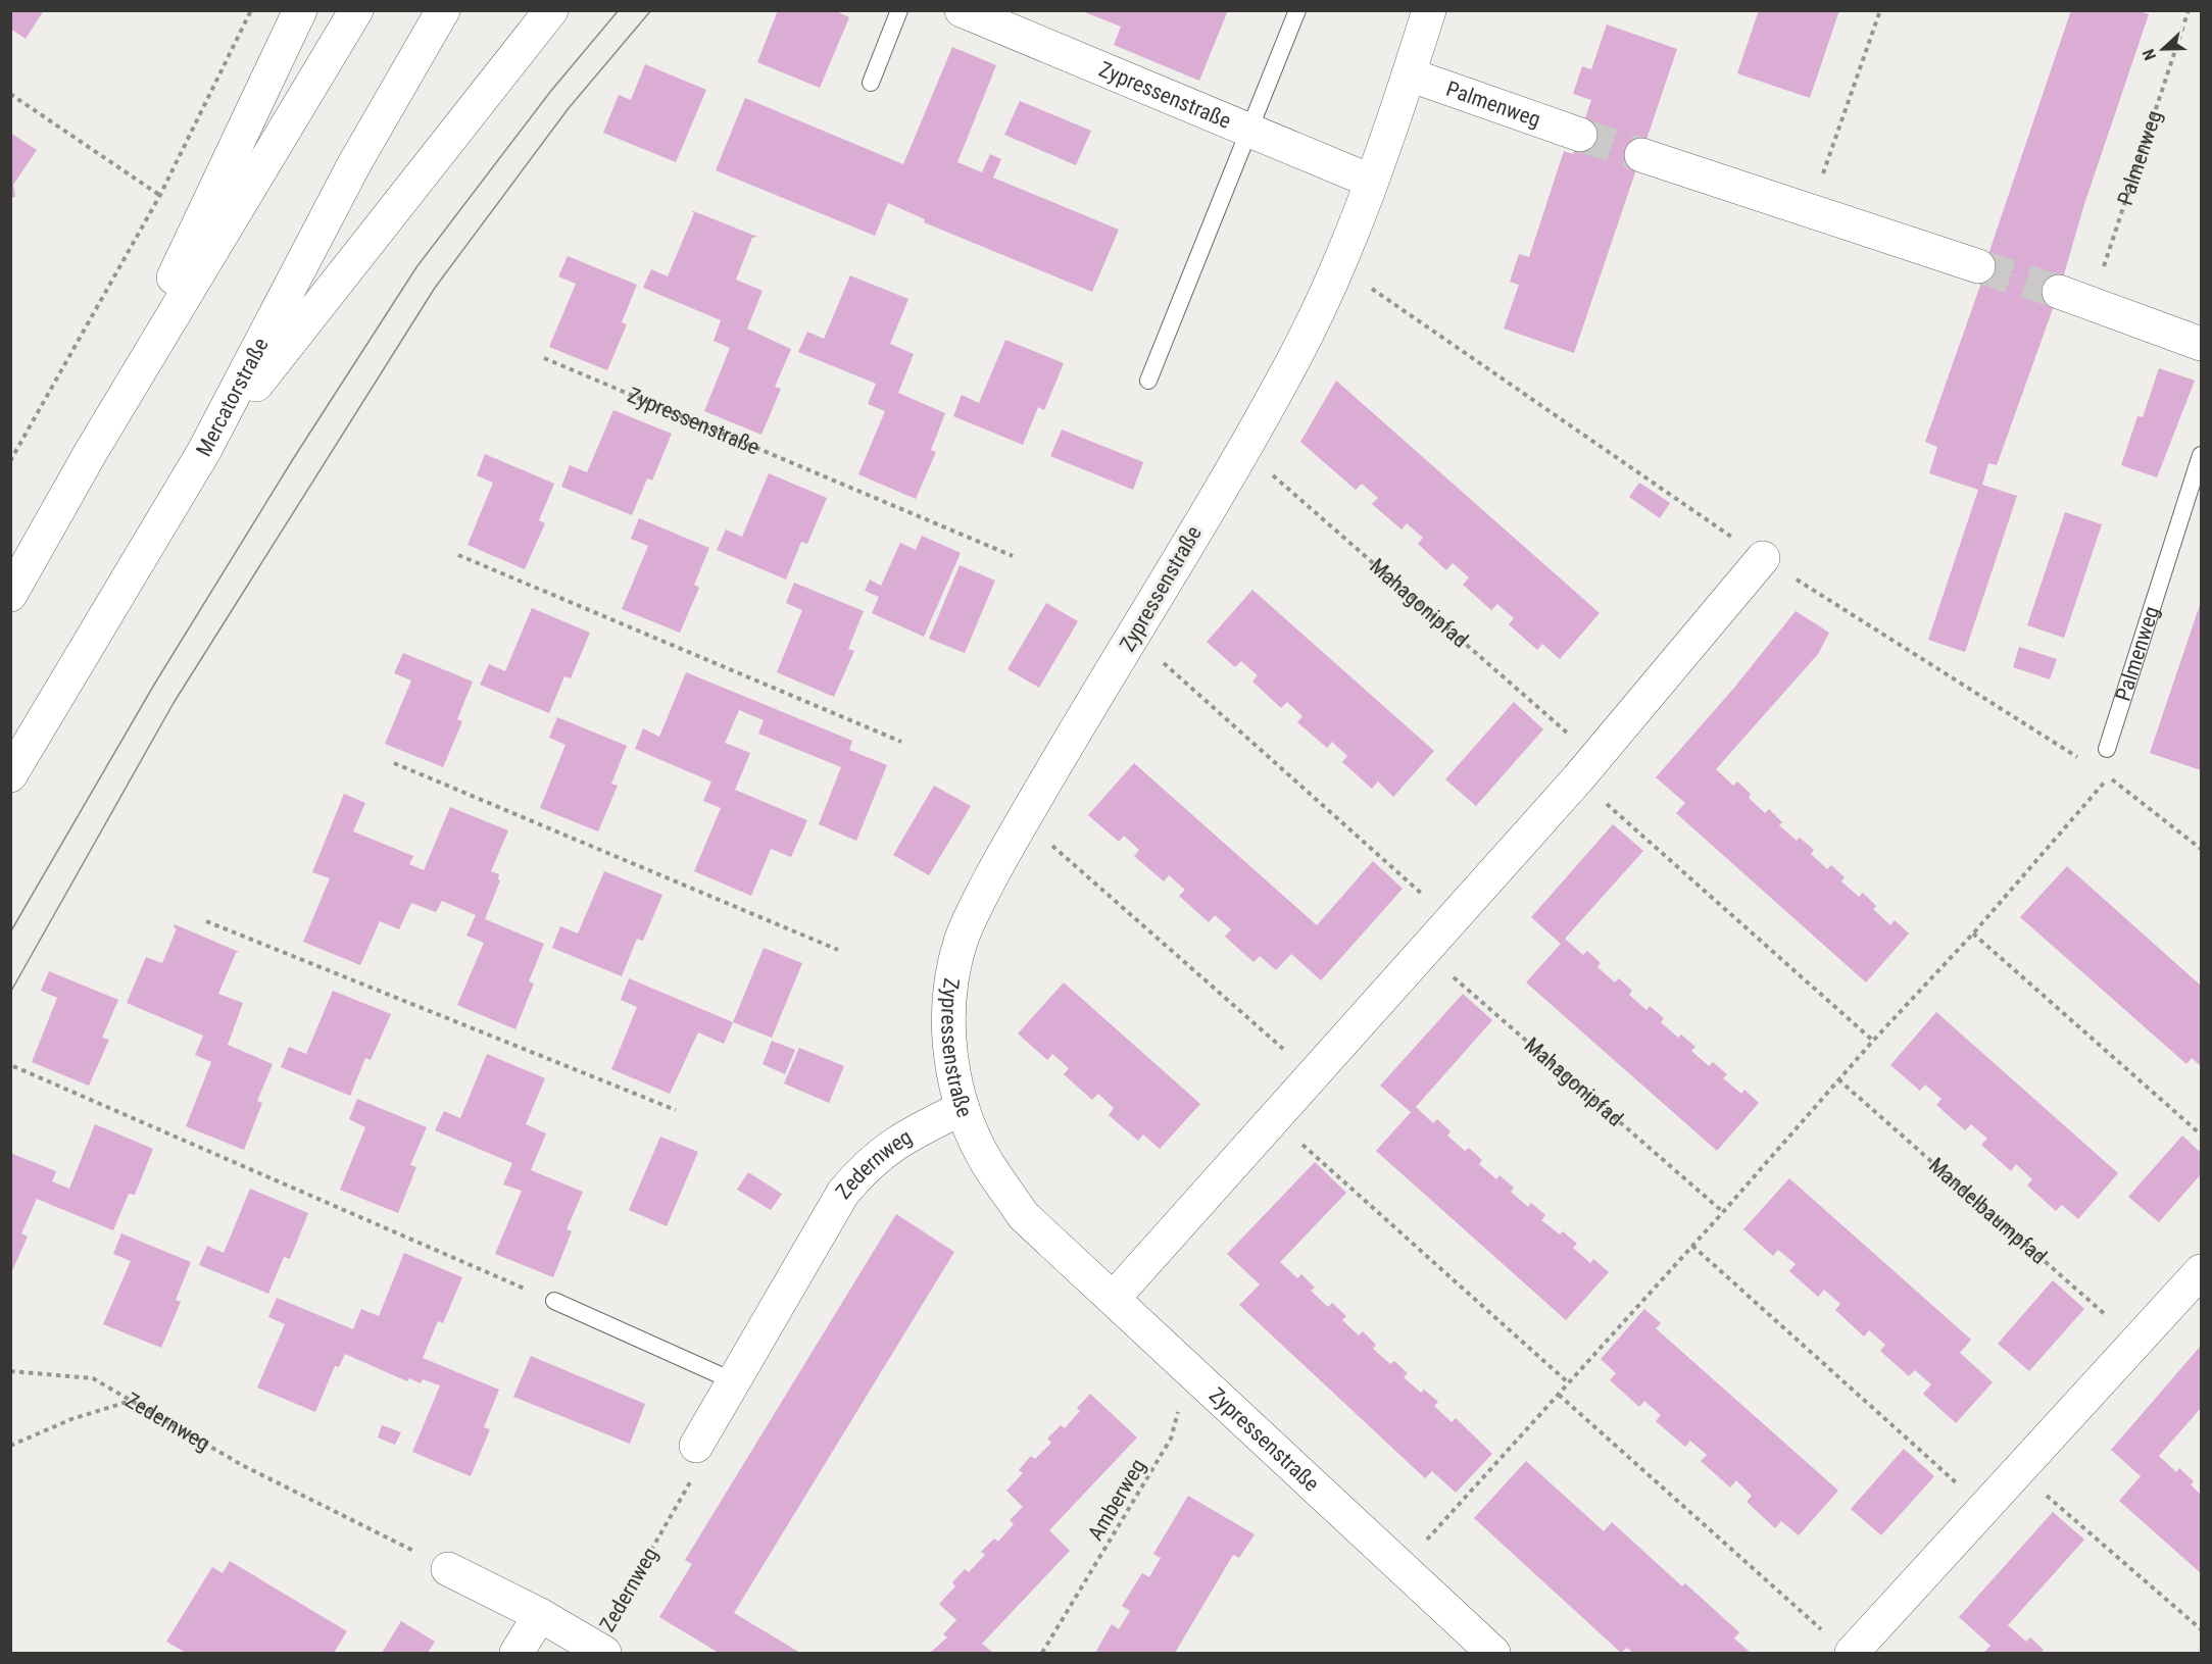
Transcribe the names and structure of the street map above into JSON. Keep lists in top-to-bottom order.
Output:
{
  "streets": {
    "street": [
      "Zypressenstraße",
      "Palmenweg",
      "Mercatorstraße",
      "Zedernweg"
    ],
    "path": ["Mahagonipfad", "Mandelbaumpfad", "Amberweg"]
  },
  "crossings": [
    ["Zypressenstraße", "Palmenweg"],
    ["Zypressenstraße", "Mahagonipfad"],
    ["Zypressenstraße", "Zedernweg"],
    ["Zypressenstraße", "Amberweg"]
  ],
  "north": "left"
}
